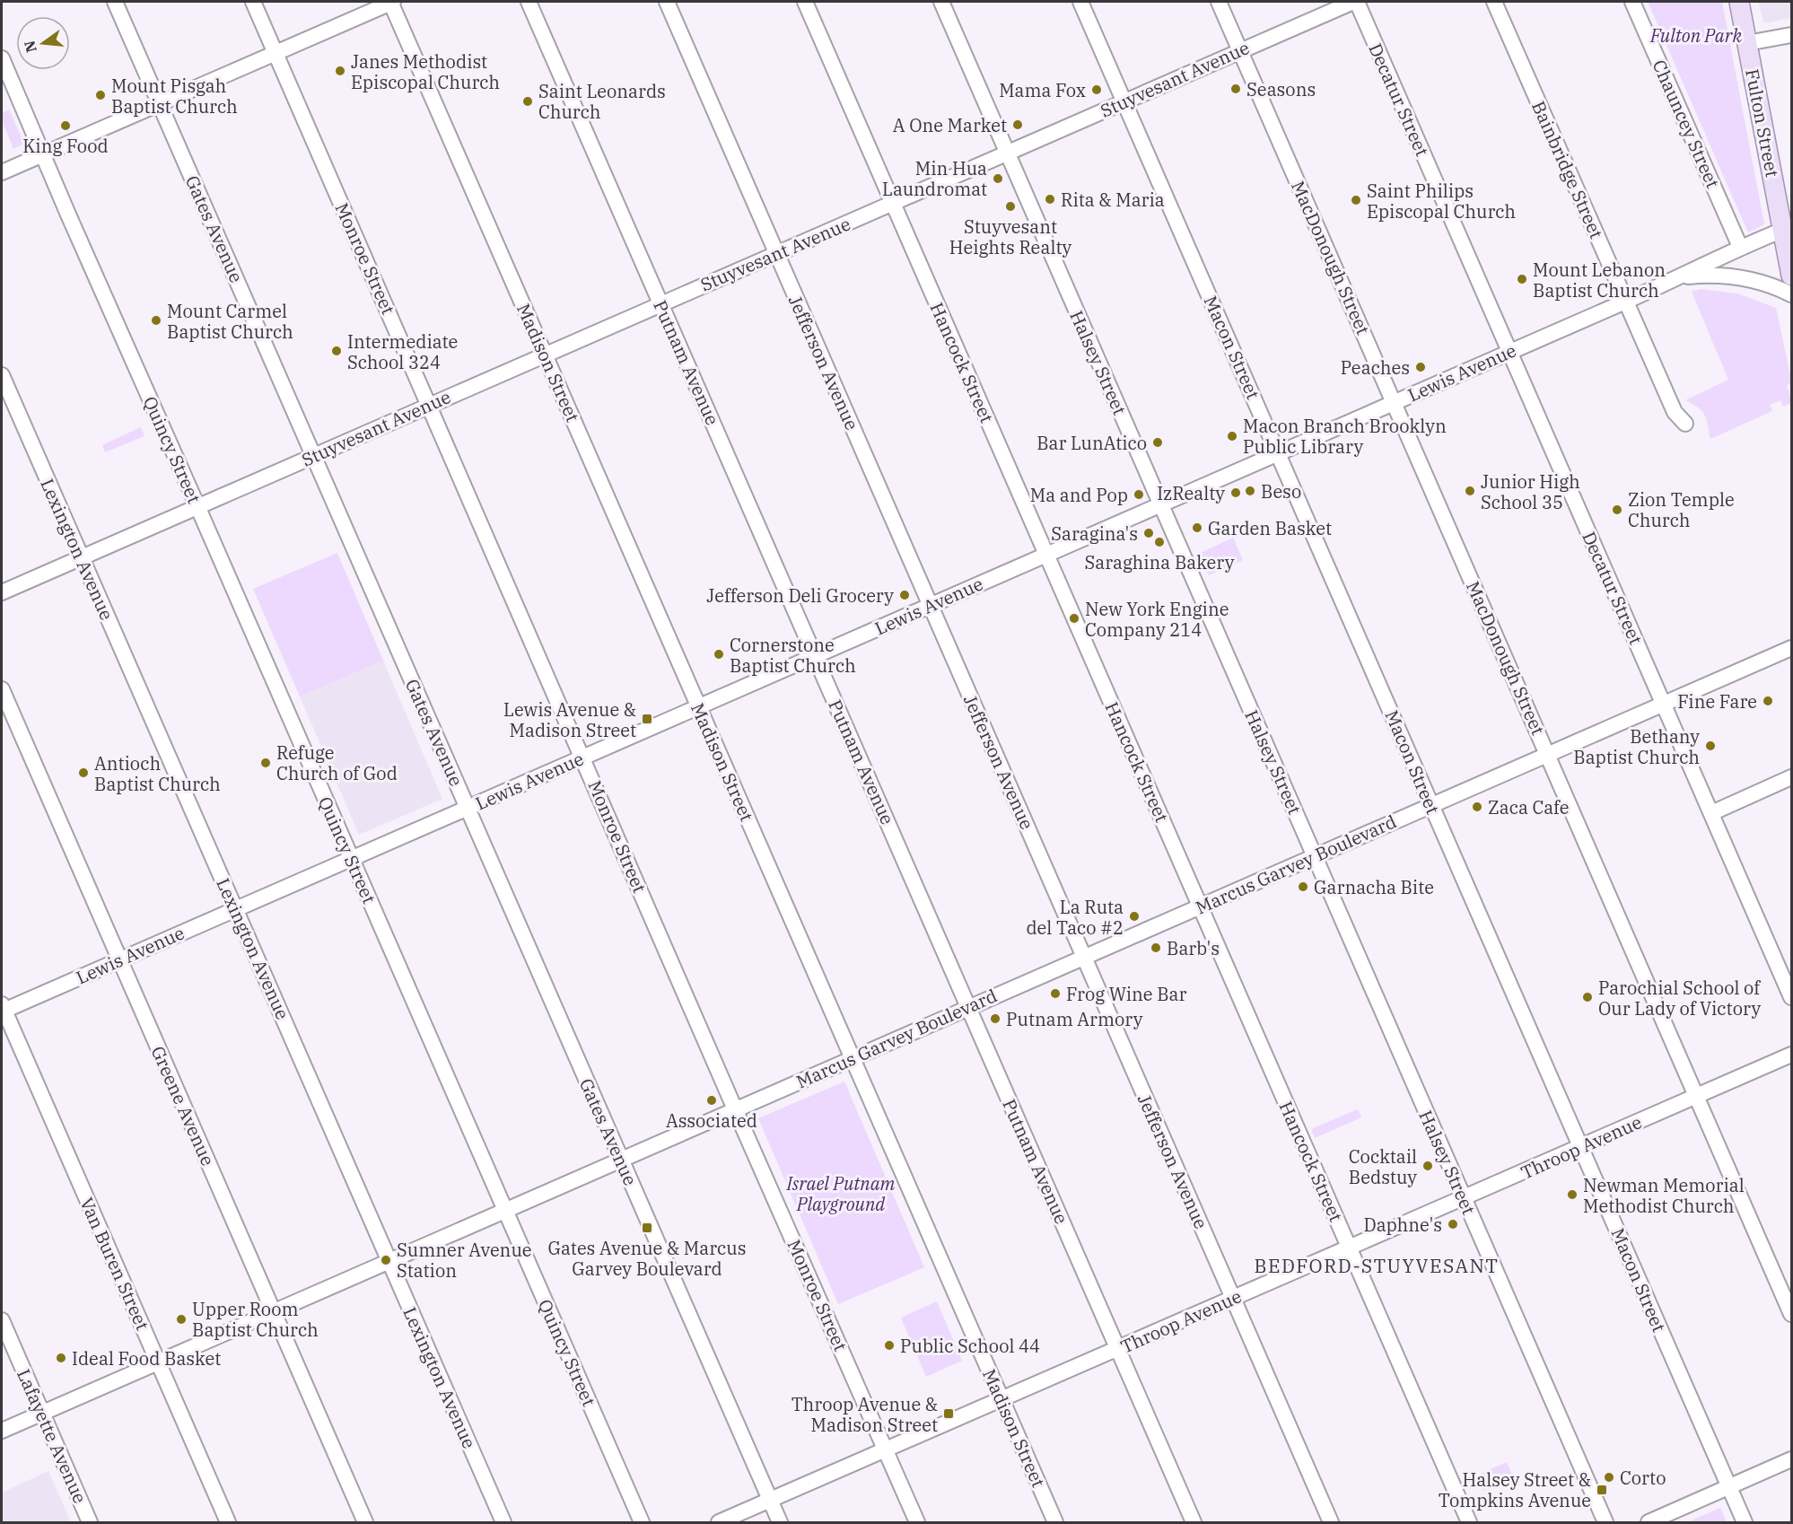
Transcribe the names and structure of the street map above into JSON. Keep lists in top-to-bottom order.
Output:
{
  "streets": {
    "main road": ["Fulton Street"],
    "street": [
      "Stuyvesant Avenue",
      "Decatur Street",
      "Chauncey Street",
      "Bainbridge Street",
      "Gates Avenue",
      "MacDonough Street",
      "Monroe Street",
      "Macon Street",
      "Madison Street",
      "Putnam Avenue",
      "Jefferson Avenue",
      "Hancock Street",
      "Halsey Street",
      "Lewis Avenue",
      "Quincy Street",
      "Lexington Avenue",
      "Marcus Garvey Boulevard",
      "Greene Avenue",
      "Throop Avenue",
      "Van Buren Street",
      "Lafayette Avenue"
    ]
  },
  "crossings": [
    ["Stuyvesant Avenue", "Decatur Street"],
    ["Stuyvesant Avenue", "Gates Avenue"],
    ["Stuyvesant Avenue", "MacDonough Street"],
    ["Stuyvesant Avenue", "Monroe Street"],
    ["Stuyvesant Avenue", "Macon Street"],
    ["Stuyvesant Avenue", "Madison Street"],
    ["Stuyvesant Avenue", "Putnam Avenue"],
    ["Stuyvesant Avenue", "Jefferson Avenue"],
    ["Stuyvesant Avenue", "Hancock Street"],
    ["Stuyvesant Avenue", "Halsey Street"],
    ["Stuyvesant Avenue", "Quincy Street"],
    ["Stuyvesant Avenue", "Lexington Avenue"],
    ["Decatur Street", "Lewis Avenue"],
    ["Decatur Street", "Marcus Garvey Boulevard"],
    ["Fulton Street", "Lewis Avenue"],
    ["Chauncey Street", "Lewis Avenue"],
    ["Bainbridge Street", "Lewis Avenue"],
    ["Gates Avenue", "Lewis Avenue"],
    ["Gates Avenue", "Marcus Garvey Boulevard"],
    ["Gates Avenue", "Throop Avenue"],
    ["MacDonough Street", "Lewis Avenue"],
    ["MacDonough Street", "Marcus Garvey Boulevard"],
    ["MacDonough Street", "Throop Avenue"],
    ["Monroe Street", "Lewis Avenue"],
    ["Monroe Street", "Marcus Garvey Boulevard"],
    ["Monroe Street", "Throop Avenue"],
    ["Macon Street", "Lewis Avenue"],
    ["Macon Street", "Marcus Garvey Boulevard"],
    ["Macon Street", "Throop Avenue"],
    ["Madison Street", "Lewis Avenue"],
    ["Madison Street", "Marcus Garvey Boulevard"],
    ["Madison Street", "Throop Avenue"],
    ["Putnam Avenue", "Lewis Avenue"],
    ["Putnam Avenue", "Marcus Garvey Boulevard"],
    ["Putnam Avenue", "Throop Avenue"],
    ["Jefferson Avenue", "Lewis Avenue"],
    ["Jefferson Avenue", "Marcus Garvey Boulevard"],
    ["Jefferson Avenue", "Throop Avenue"],
    ["Hancock Street", "Lewis Avenue"],
    ["Hancock Street", "Marcus Garvey Boulevard"],
    ["Hancock Street", "Throop Avenue"],
    ["Halsey Street", "Lewis Avenue"],
    ["Halsey Street", "Marcus Garvey Boulevard"],
    ["Halsey Street", "Throop Avenue"],
    ["Lewis Avenue", "Quincy Street"],
    ["Lewis Avenue", "Lexington Avenue"],
    ["Lewis Avenue", "Greene Avenue"],
    ["Lewis Avenue", "Van Buren Street"],
    ["Quincy Street", "Marcus Garvey Boulevard"],
    ["Lexington Avenue", "Marcus Garvey Boulevard"],
    ["Marcus Garvey Boulevard", "Greene Avenue"],
    ["Marcus Garvey Boulevard", "Van Buren Street"],
    ["Marcus Garvey Boulevard", "Lafayette Avenue"]
  ],
  "districts": ["BEDFORD-STUYVESANT"],
  "parks": ["Fulton Park", "Israel Putnam Playground"],
  "places": {
    "other": [
      "Janes Methodist Episcopal Church",
      "Seasons",
      "Mama Fox",
      "Mount Pisgah Baptist Church",
      "Saint Leonards Church",
      "A One Market",
      "King Food",
      "Min Hua Laundromat",
      "Rita & Maria",
      "Saint Philips Episcopal Church",
      "Stuyvesant Heights Realty",
      "Mount Lebanon Baptist Church",
      "Mount Carmel Baptist Church",
      "Intermediate School 324",
      "Peaches",
      "Macon Branch Brooklyn Public Library",
      "Bar LunAtico",
      "Beso",
      "Junior High School 35",
      "IzRealty",
      "Ma and Pop",
      "Zion Temple Church",
      "Garden Basket",
      "Saragina's",
      "Saraghina Bakery",
      "Jefferson Deli Grocery",
      "New York Engine Company 214",
      "Cornerstone Baptist Church",
      "Fine Fare",
      "Bethany Baptist Church",
      "Refuge Church of God",
      "Antioch Baptist Church",
      "Zaca Cafe",
      "Garnacha Bite",
      "La Ruta del Taco #2",
      "Barb's",
      "Frog Wine Bar",
      "Parochial School of Our Lady of Victory",
      "Putnam Armory",
      "Associated",
      "Cocktail Bedstuy",
      "Newman Memorial Methodist Church",
      "Daphne's",
      "Sumner Avenue Station",
      "Upper Room Baptist Church",
      "Public School 44",
      "Ideal Food Basket",
      "Corto"
    ],
    "transit": [
      "Lewis Avenue & Madison Street",
      "Gates Avenue & Marcus Garvey Boulevard",
      "Throop Avenue & Madison Street",
      "Halsey Street & Tompkins Avenue"
    ]
  },
  "north": "left"
}
